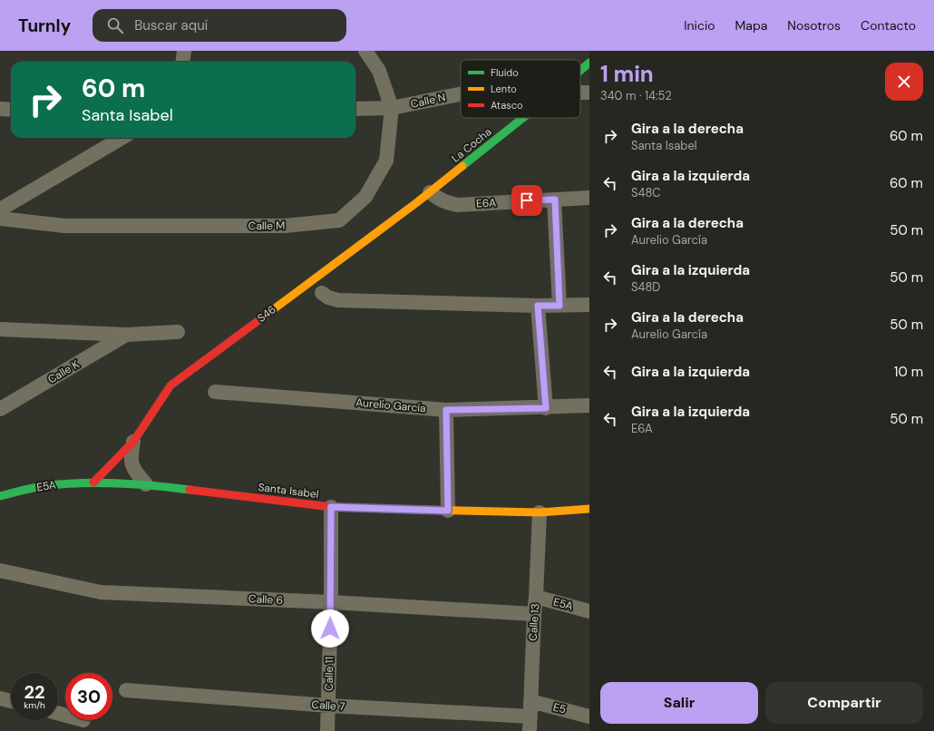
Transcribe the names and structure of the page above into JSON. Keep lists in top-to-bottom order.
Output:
{
  "streets": {
    "street": [
      "Calle N",
      "La Cocha",
      "E6A",
      "Calle M",
      "S46",
      "Calle K",
      "Aurelio García",
      "E5A",
      "Santa Isabel",
      "Calle 6",
      "Calle 13",
      "Calle 11",
      "Calle 7",
      "E5"
    ]
  },
  "crossings": [
    ["Calle N", "Calle M"],
    ["La Cocha", "E6A"],
    ["La Cocha", "S46"],
    ["S46", "E5A"],
    ["S46", "Santa Isabel"],
    ["E5A", "Santa Isabel"],
    ["E5A", "Calle 13"],
    ["Santa Isabel", "Calle 13"],
    ["Santa Isabel", "Calle 11"],
    ["Calle 6", "Calle 13"],
    ["Calle 6", "Calle 11"],
    ["Calle 13", "Calle 7"],
    ["Calle 13", "E5"],
    ["Calle 11", "Calle 7"]
  ],
  "legend": ["Fluido", "Lento", "Atasco"],
  "page": {
    "header": "Turnly",
    "search": "Buscar aquí",
    "nav": [
      "Inicio",
      "Mapa",
      "Nosotros",
      "Contacto"
    ],
    "heading": ["1 min", "340 m · 14:52"],
    "turn": ["60 m", "Santa Isabel"],
    "list": [
      {
        "name": "Gira a la derecha",
        "note": "Santa Isabel",
        "value": "60 m"
      },
      {
        "name": "Gira a la izquierda",
        "note": "S48C",
        "value": "60 m"
      },
      {
        "name": "Gira a la derecha",
        "note": "Aurelio García",
        "value": "50 m"
      },
      {
        "name": "Gira a la izquierda",
        "note": "S48D",
        "value": "50 m"
      },
      {
        "name": "Gira a la derecha",
        "note": "Aurelio García",
        "value": "50 m"
      },
      {
        "name": "Gira a la izquierda",
        "value": "10 m"
      },
      {
        "name": "Gira a la izquierda",
        "note": "E6A",
        "value": "50 m"
      }
    ],
    "speed": "22 km/h",
    "limit": "30",
    "buttons": ["Salir", "Compartir"]
  }
}
